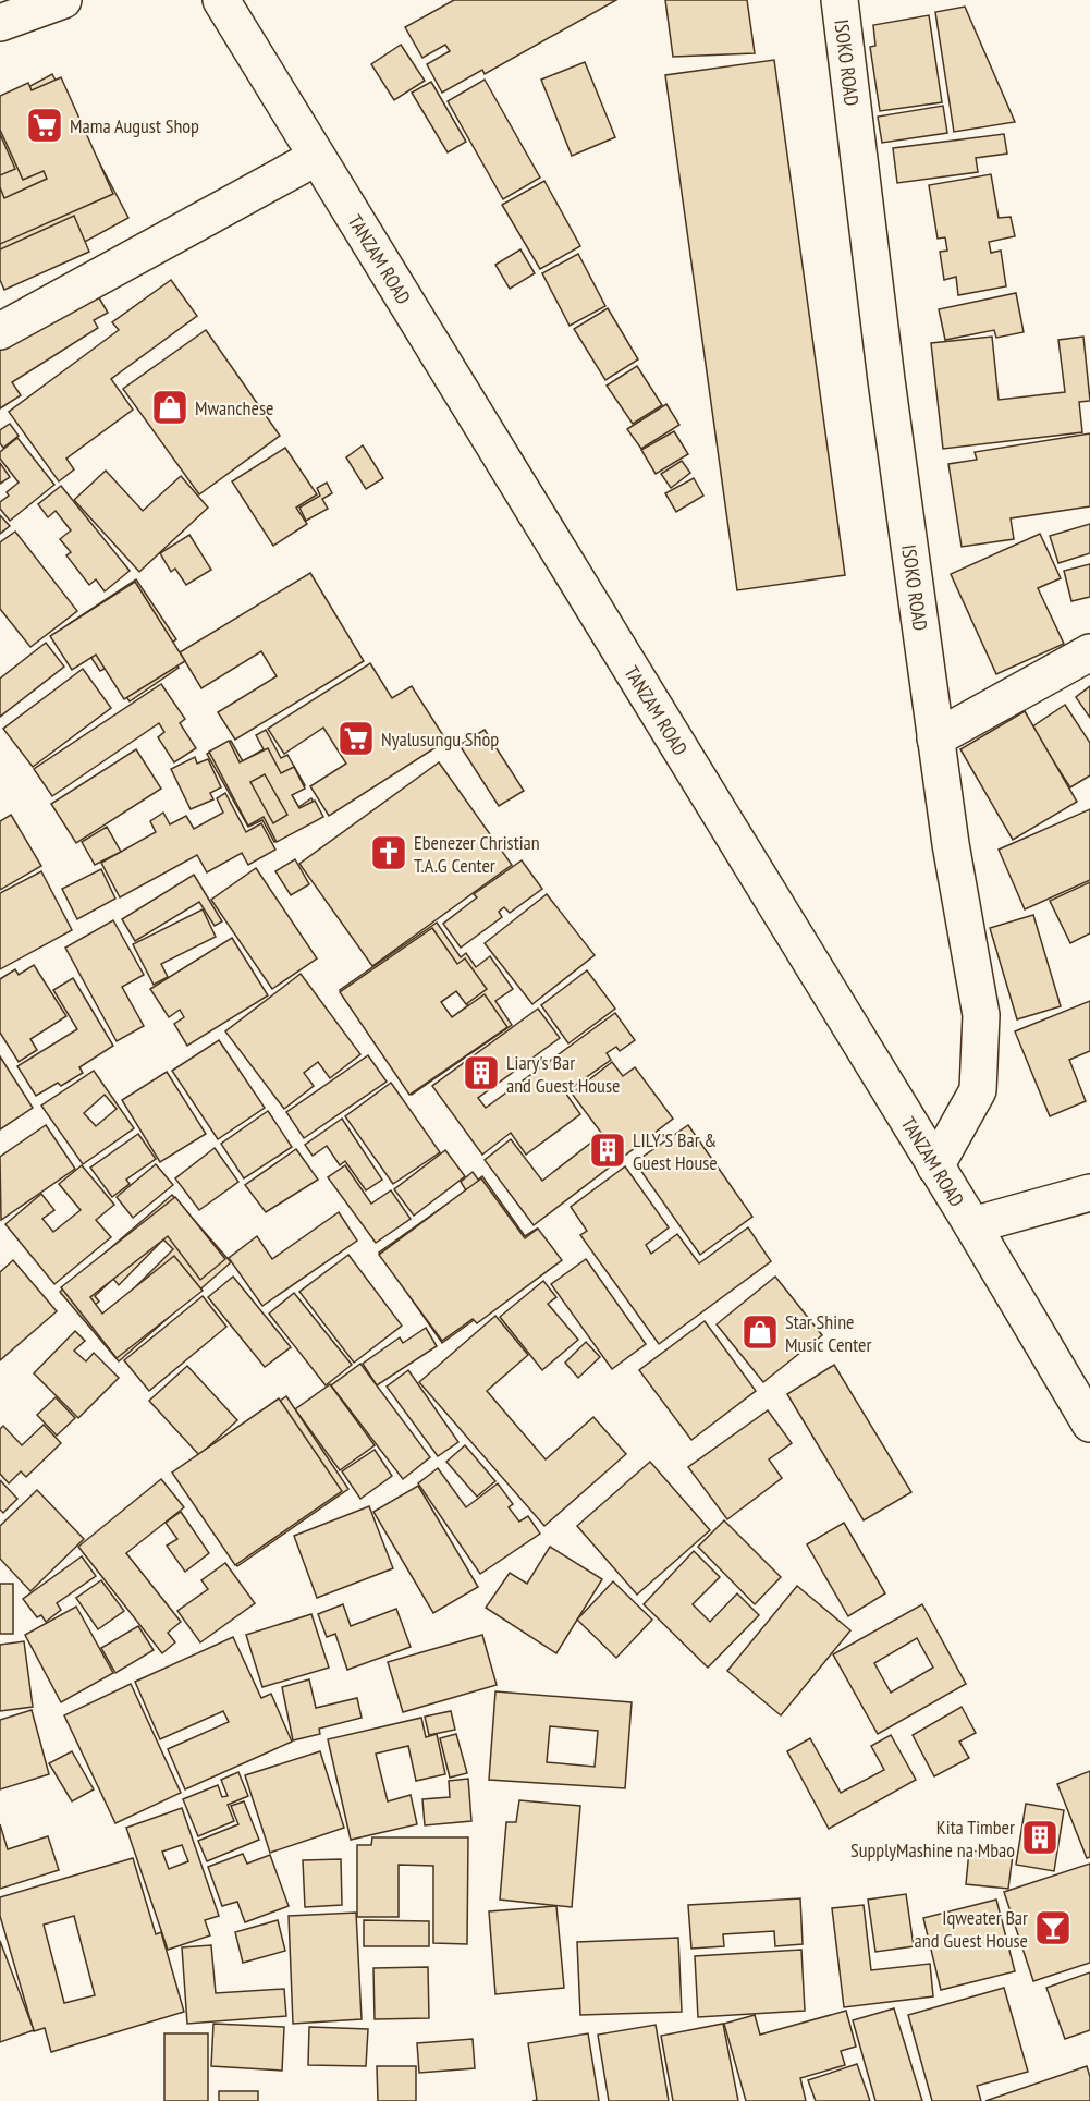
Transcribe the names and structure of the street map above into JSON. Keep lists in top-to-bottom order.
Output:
{
  "streets": {
    "main road": ["ISOKO ROAD", "TANZAM ROAD"]
  },
  "crossings": [
    ["ISOKO ROAD", "TANZAM ROAD"]
  ],
  "places": {
    "supermarket": ["Mama August Shop", "Nyalusungu Shop"],
    "shop": ["Mwanchese", "Star Shine Music Center"],
    "church": ["Ebenezer Christian T.A.G Center"],
    "building": ["Liary's Bar and Guest House", "LILY'S Bar & Guest House", "Kita Timber SupplyMashine na Mbao"],
    "bar": ["Iqweater Bar and Guest House"]
  }
}
